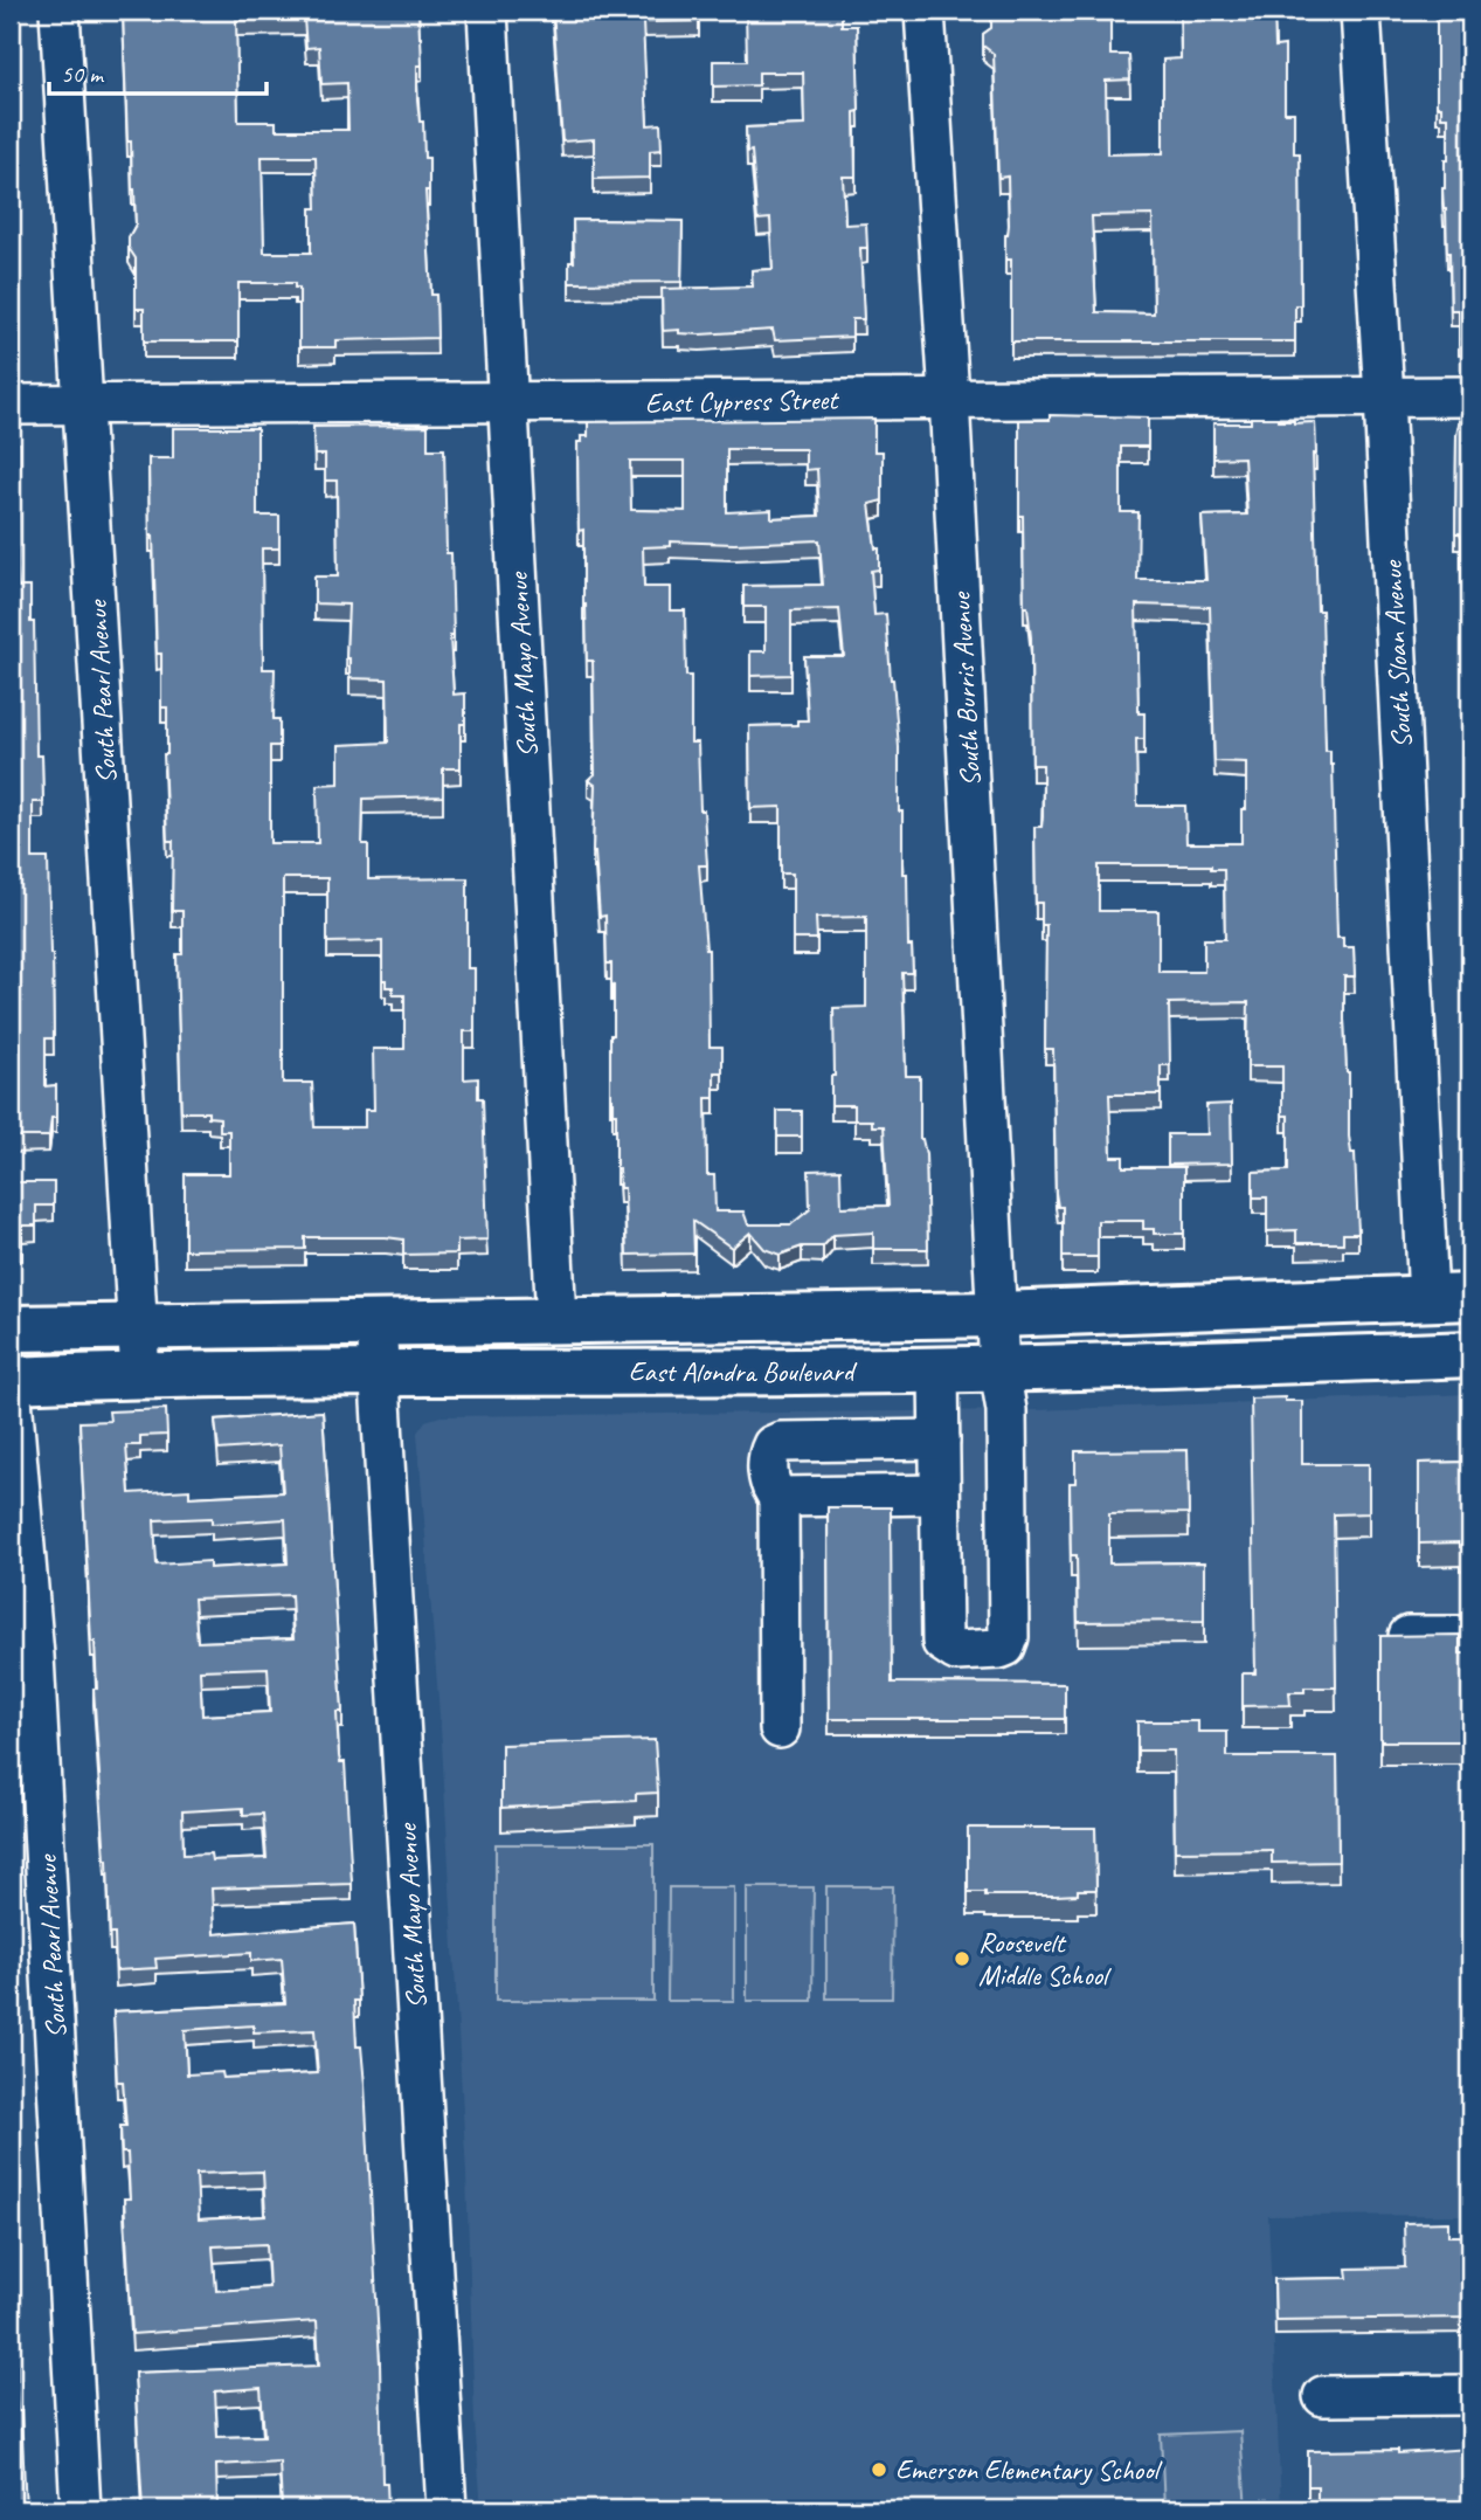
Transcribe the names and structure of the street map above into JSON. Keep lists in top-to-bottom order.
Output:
{
  "streets": {
    "main road": ["East Alondra Boulevard"],
    "street": [
      "East Cypress Street",
      "South Sloan Avenue",
      "South Mayo Avenue",
      "South Burris Avenue",
      "South Pearl Avenue"
    ]
  },
  "crossings": [
    ["East Cypress Street", "South Sloan Avenue"],
    ["East Cypress Street", "South Mayo Avenue"],
    ["East Cypress Street", "South Burris Avenue"],
    ["East Cypress Street", "South Pearl Avenue"],
    ["South Sloan Avenue", "East Alondra Boulevard"],
    ["South Mayo Avenue", "East Alondra Boulevard"],
    ["South Burris Avenue", "East Alondra Boulevard"],
    ["South Pearl Avenue", "East Alondra Boulevard"]
  ],
  "places": ["Roosevelt Middle School", "Emerson Elementary School"],
  "scale_bar": "50 m"
}
